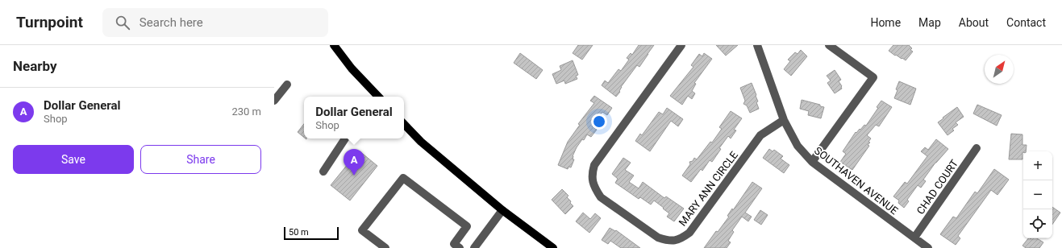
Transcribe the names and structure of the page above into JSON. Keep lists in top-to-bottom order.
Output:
{
  "streets": {
    "street": ["SOUTHAVEN AVENUE", "CHAD COURT", "MARY ANN CIRCLE"]
  },
  "crossings": [
    ["SOUTHAVEN AVENUE", "CHAD COURT"],
    ["SOUTHAVEN AVENUE", "MARY ANN CIRCLE"]
  ],
  "scale_bar": "50 m",
  "north": "top right",
  "page": {
    "header": "Turnpoint",
    "search": "Search here",
    "nav": [
      "Home",
      "Map",
      "About",
      "Contact"
    ],
    "heading": "Nearby",
    "list": [
      {
        "mark": "A",
        "name": "Dollar General",
        "note": "Shop",
        "value": "230 m"
      }
    ],
    "popup": ["Dollar General", "Shop"],
    "buttons": ["Save", "Share"],
    "pins": "A",
    "map_buttons": ["+", "−"],
    "scale": "50 m"
  }
}
